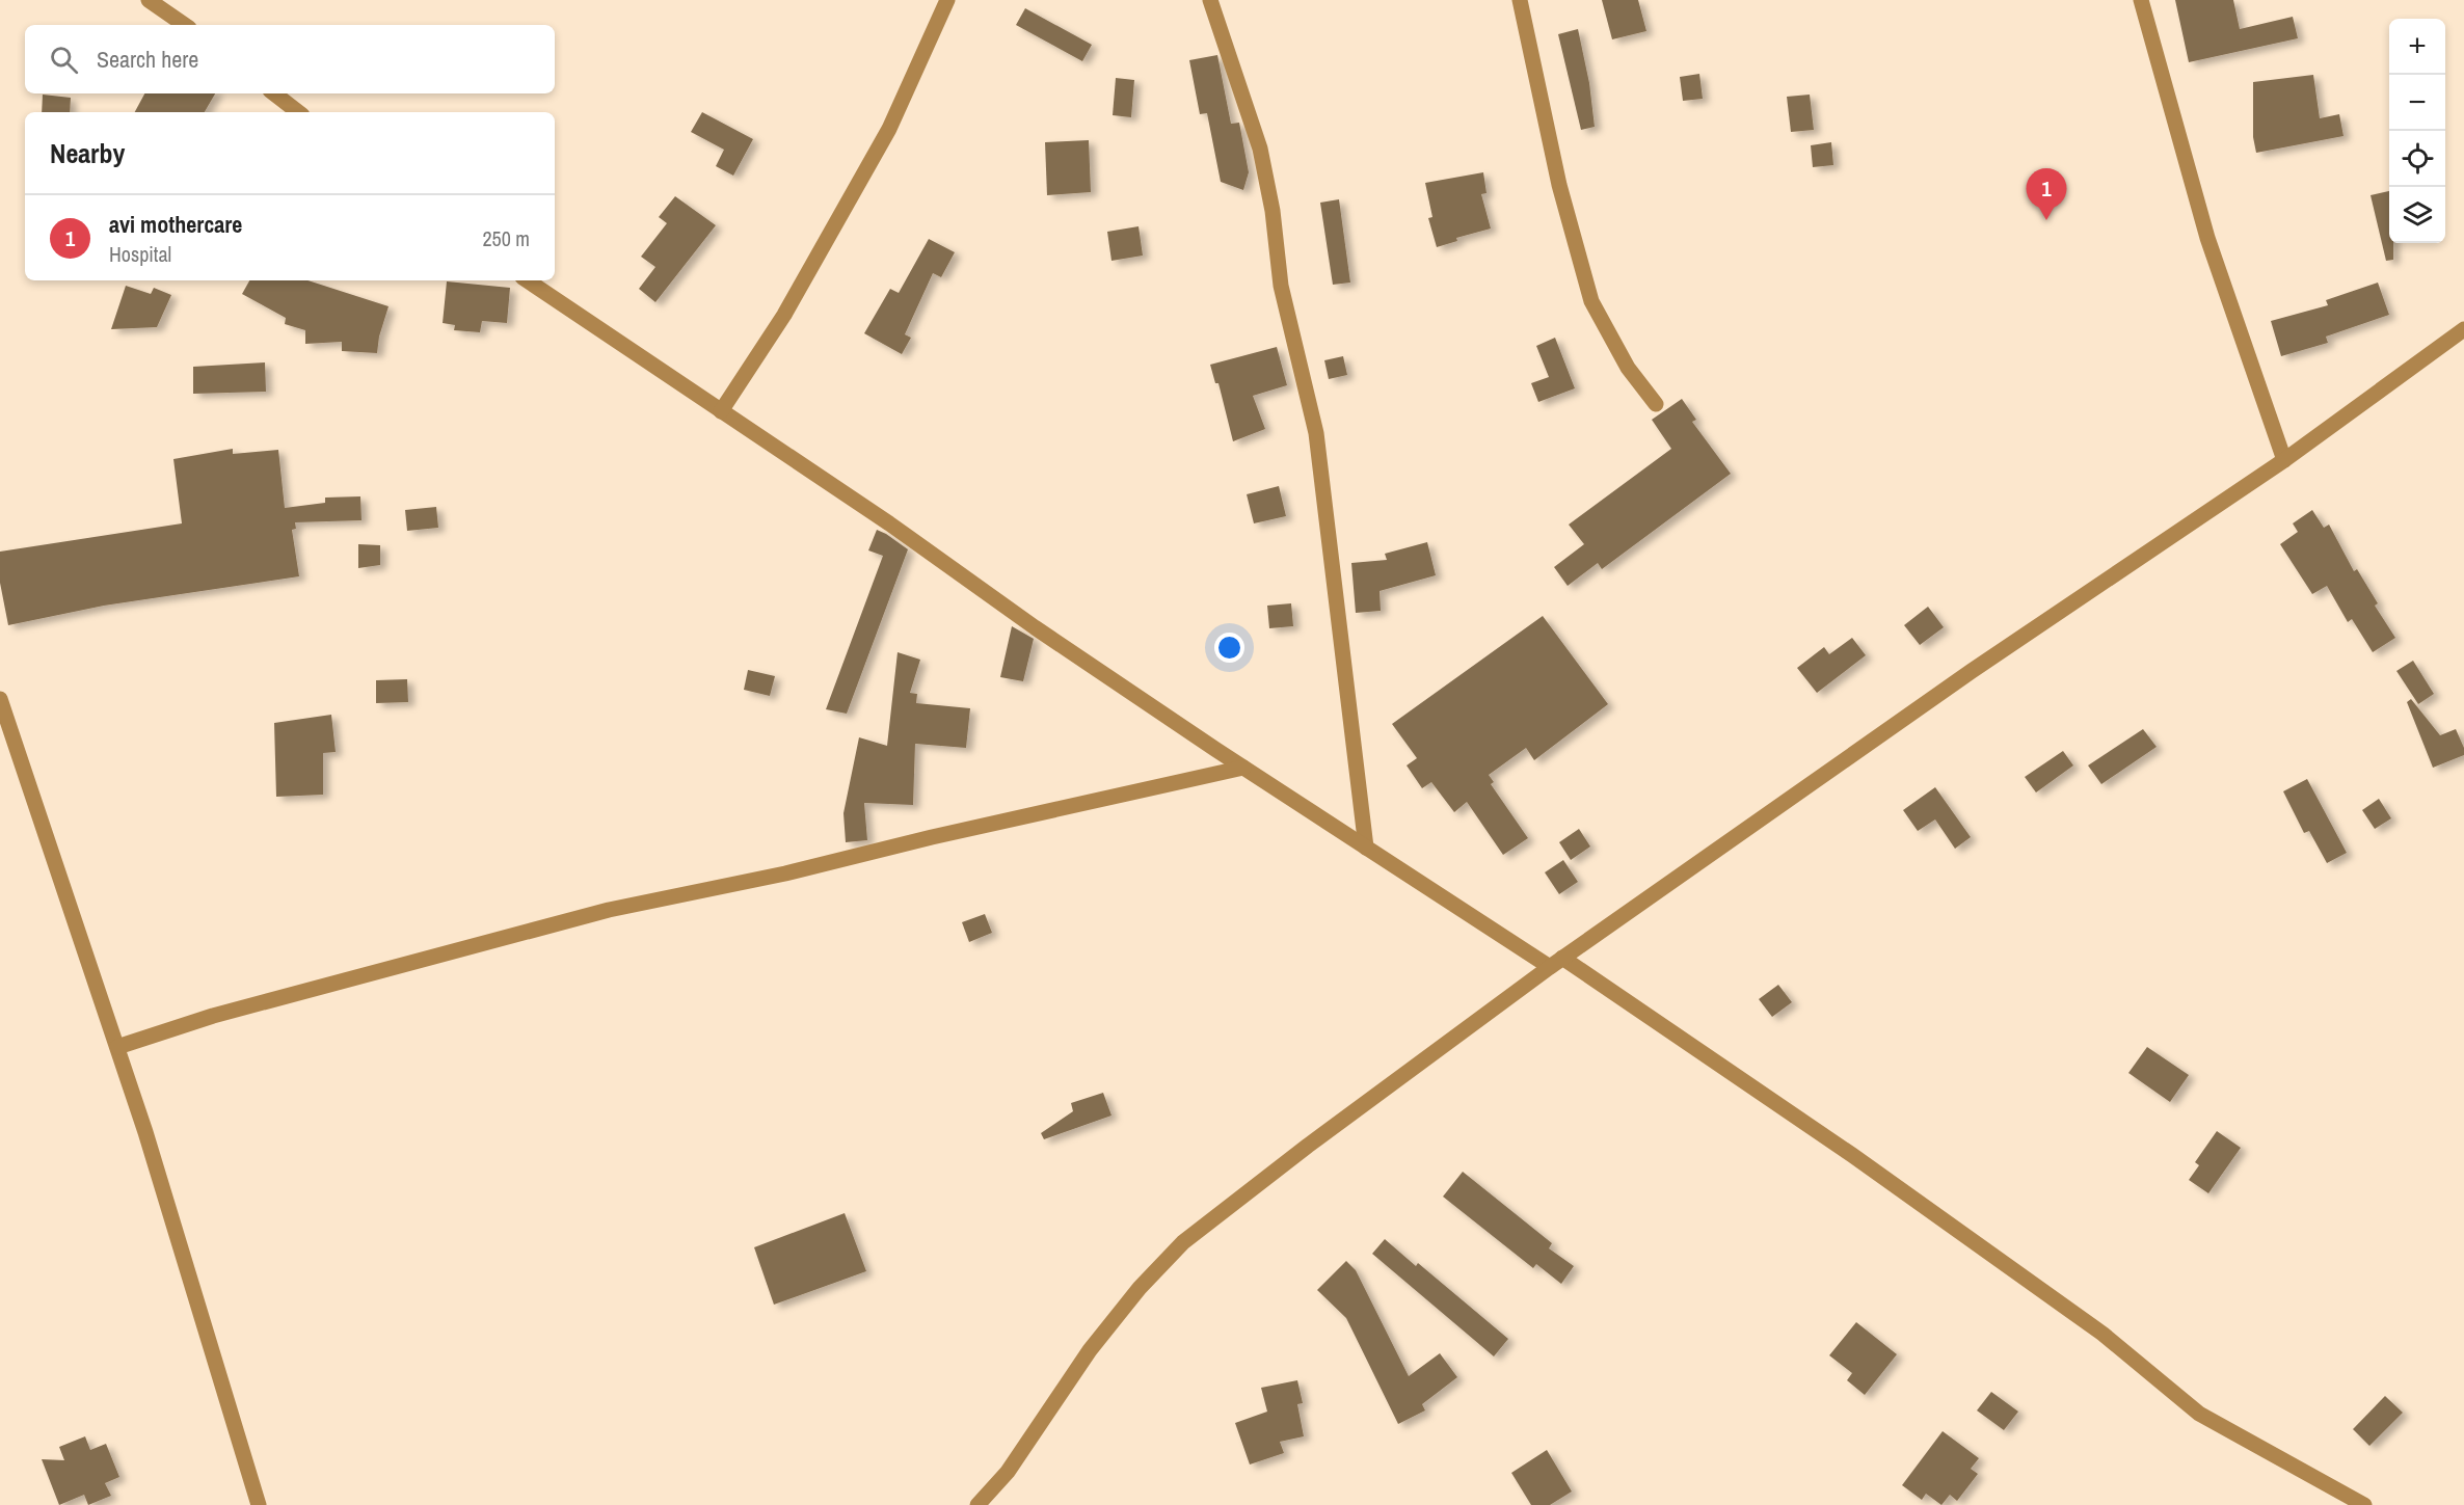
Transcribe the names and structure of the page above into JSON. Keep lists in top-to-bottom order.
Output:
{
  "page": {
    "map_buttons": ["+", "−"],
    "search": "Search here",
    "heading": "Nearby",
    "pins": "1",
    "list": [
      {
        "mark": "1",
        "name": "avi mothercare",
        "note": "Hospital",
        "value": "250 m"
      }
    ]
  }
}
